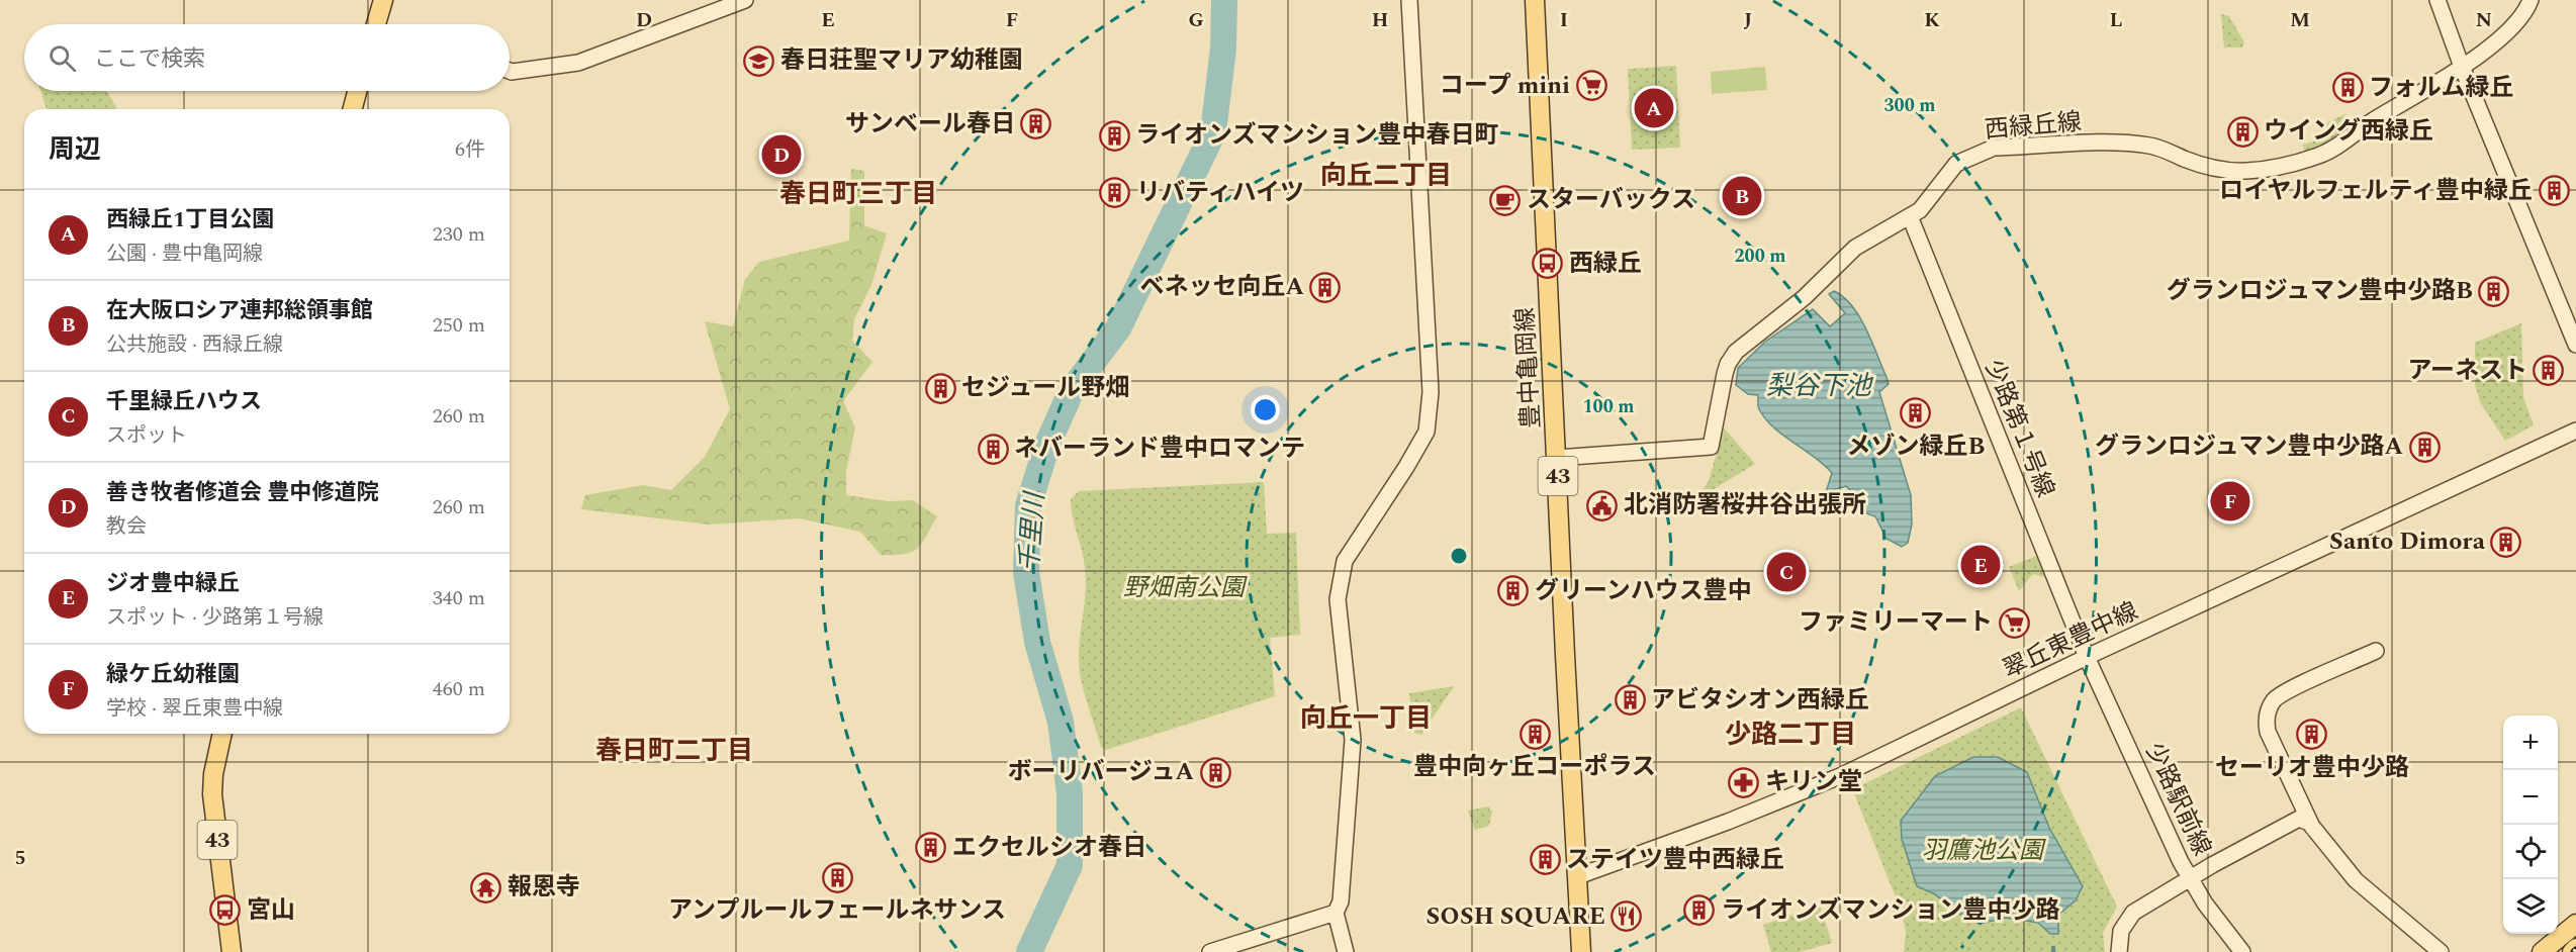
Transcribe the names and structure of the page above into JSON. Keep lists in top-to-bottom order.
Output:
{
  "streets": {
    "main road": ["豊中亀岡線", "43"],
    "street": [
      "西緑丘線",
      "少路第１号線",
      "翠丘東豊中線",
      "少路駅前線"
    ]
  },
  "crossings": [
    ["西緑丘線", "豊中亀岡線"],
    ["西緑丘線", "少路第１号線"],
    ["豊中亀岡線", "翠丘東豊中線"],
    ["少路第１号線", "翠丘東豊中線"],
    ["少路第１号線", "少路駅前線"],
    ["翠丘東豊中線", "少路駅前線"]
  ],
  "districts": [
    "向丘二丁目",
    "春日町三丁目",
    "向丘一丁目",
    "少路二丁目",
    "春日町二丁目"
  ],
  "water": ["梨谷下池", "千里川"],
  "parks": ["野畑南公園", "羽鷹池公園"],
  "places": {
    "school or university": ["春日荘聖マリア幼稚園"],
    "supermarket": ["コープ mini", "ファミリーマート"],
    "building": [
      "フォルム緑丘",
      "サンベール春日",
      "ウイング西緑丘",
      "ライオンズマンション豊中春日町",
      "ロイヤルフェルティ豊中緑丘",
      "リバティハイツ",
      "ベネッセ向丘A",
      "グランロジュマン豊中少路B",
      "アーネスト",
      "セジュール野畑",
      "メゾン緑丘B",
      "グランロジュマン豊中少路A",
      "ネバーランド豊中ロマンテ",
      "Santo Dimora",
      "グリーンハウス豊中",
      "アビタシオン西緑丘",
      "豊中向ヶ丘コーポラス",
      "セーリオ豊中少路",
      "ボーリバージュA",
      "エクセルシオ春日",
      "ステイツ豊中西緑丘",
      "アンプルールフェールネサンス",
      "ライオンズマンション豊中少路"
    ],
    "cafe": ["スターバックス"],
    "bus stop": ["西緑丘", "宮山"],
    "public building": ["北消防署桜井谷出張所"],
    "pharmacy": ["キリン堂"],
    "temple": ["報恩寺"],
    "restaurant": ["SOSH SQUARE"]
  },
  "page": {
    "search": "ここで検索",
    "pins": [
      "A",
      "D",
      "B",
      "F",
      "E",
      "C"
    ],
    "heading": ["周辺", "6件"],
    "list": [
      {
        "mark": "A",
        "name": "西緑丘1丁目公園",
        "note": "公園 · 豊中亀岡線",
        "value": "230 m"
      },
      {
        "mark": "B",
        "name": "在大阪ロシア連邦総領事館",
        "note": "公共施設 · 西緑丘線",
        "value": "250 m"
      },
      {
        "mark": "C",
        "name": "千里緑丘ハウス",
        "note": "スポット",
        "value": "260 m"
      },
      {
        "mark": "D",
        "name": "善き牧者修道会 豊中修道院",
        "note": "教会",
        "value": "260 m"
      },
      {
        "mark": "E",
        "name": "ジオ豊中緑丘",
        "note": "スポット · 少路第１号線",
        "value": "340 m"
      },
      {
        "mark": "F",
        "name": "緑ケ丘幼稚園",
        "note": "学校 · 翠丘東豊中線",
        "value": "460 m"
      }
    ],
    "map_buttons": ["+", "−"]
  },
  "grid": {
    "columns": [
      "D",
      "E",
      "F",
      "G",
      "H",
      "I",
      "J",
      "K",
      "L",
      "M",
      "N"
    ],
    "rows": ["5"]
  },
  "rings": ["300 m", "200 m", "100 m"]
}
